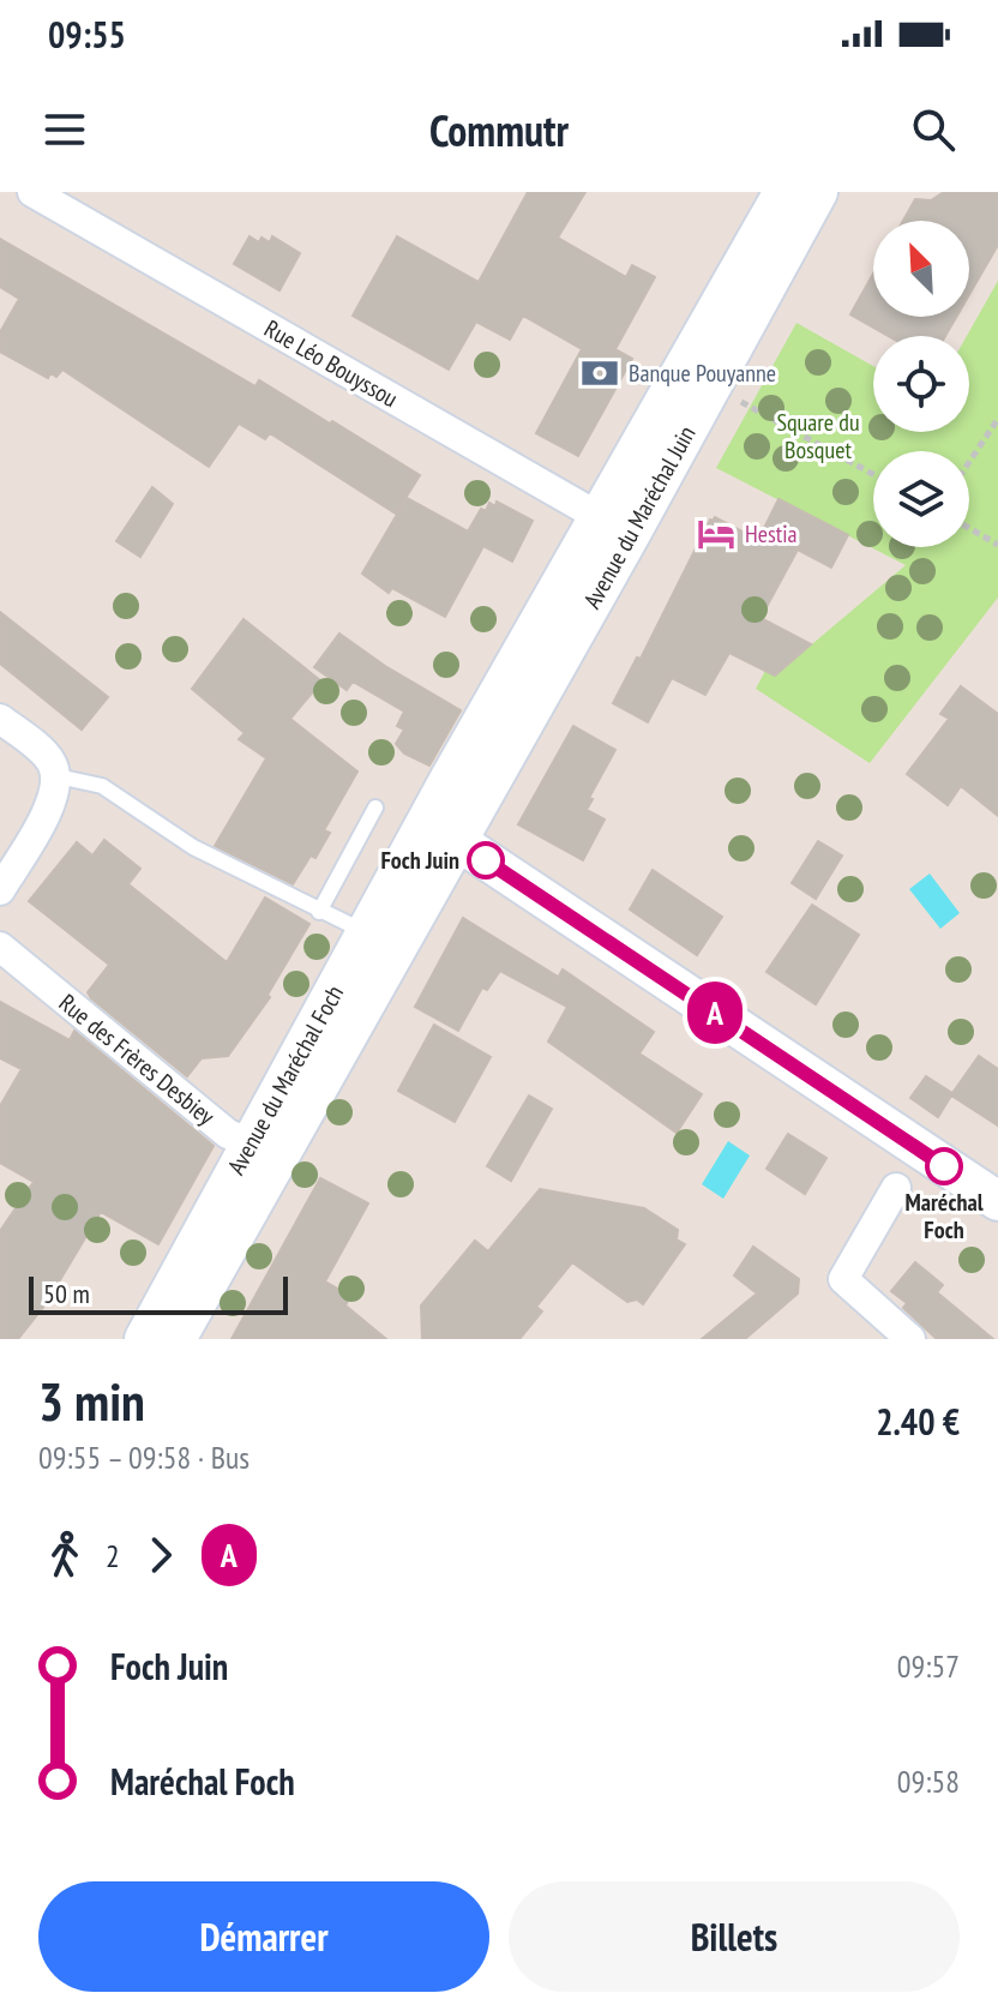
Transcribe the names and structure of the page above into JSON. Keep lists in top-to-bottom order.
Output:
{
  "streets": {
    "main road": ["Avenue du Maréchal Juin", "Avenue du Maréchal Foch"],
    "street": ["Rue Léo Bouyssou", "Rue des Frères Desbiey"]
  },
  "crossings": [
    ["Rue Léo Bouyssou", "Avenue du Maréchal Juin"],
    ["Avenue du Maréchal Juin", "Avenue du Maréchal Foch"],
    ["Rue des Frères Desbiey", "Avenue du Maréchal Foch"]
  ],
  "parks": ["Square du Bosquet"],
  "places": {
    "bank": ["Banque Pouyanne"],
    "hotel": ["Hestia"],
    "other": ["Foch Juin", "Maréchal Foch"]
  },
  "lines": ["bus line A"],
  "scale_bar": "50 m",
  "north": "top left",
  "page": {
    "status": "09:55",
    "header": "Commutr",
    "on_map": "A",
    "scale": "50 m",
    "heading": ["3 min", "09:55 – 09:58 · Bus", "2.40 €"],
    "legs": ["2", "A"],
    "list": [
      {
        "name": "Foch Juin",
        "value": "09:57"
      },
      {
        "name": "Maréchal Foch",
        "value": "09:58"
      }
    ],
    "buttons": ["Démarrer", "Billets"]
  }
}
